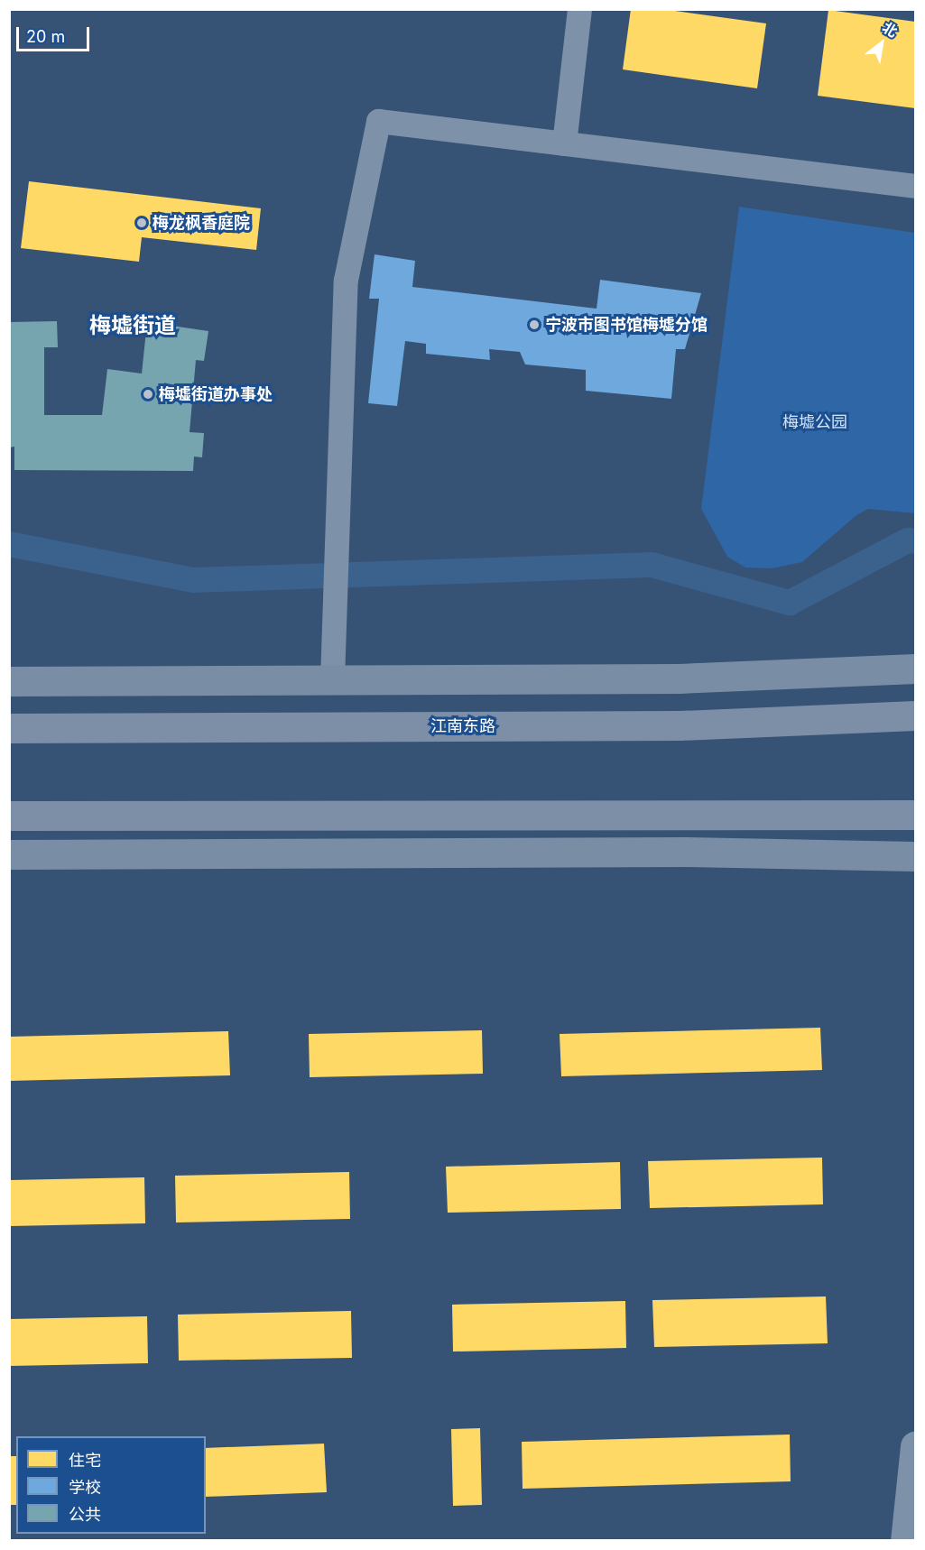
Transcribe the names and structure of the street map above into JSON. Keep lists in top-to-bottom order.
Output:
{
  "streets": {
    "main road": ["江南东路"]
  },
  "districts": ["梅墟街道"],
  "parks": ["梅墟公园"],
  "places": ["梅龙枫香庭院", "宁波市图书馆梅墟分馆", "梅墟街道办事处"],
  "legend": ["住宅", "学校", "公共"],
  "scale_bar": "20 m",
  "north": "top right"
}
